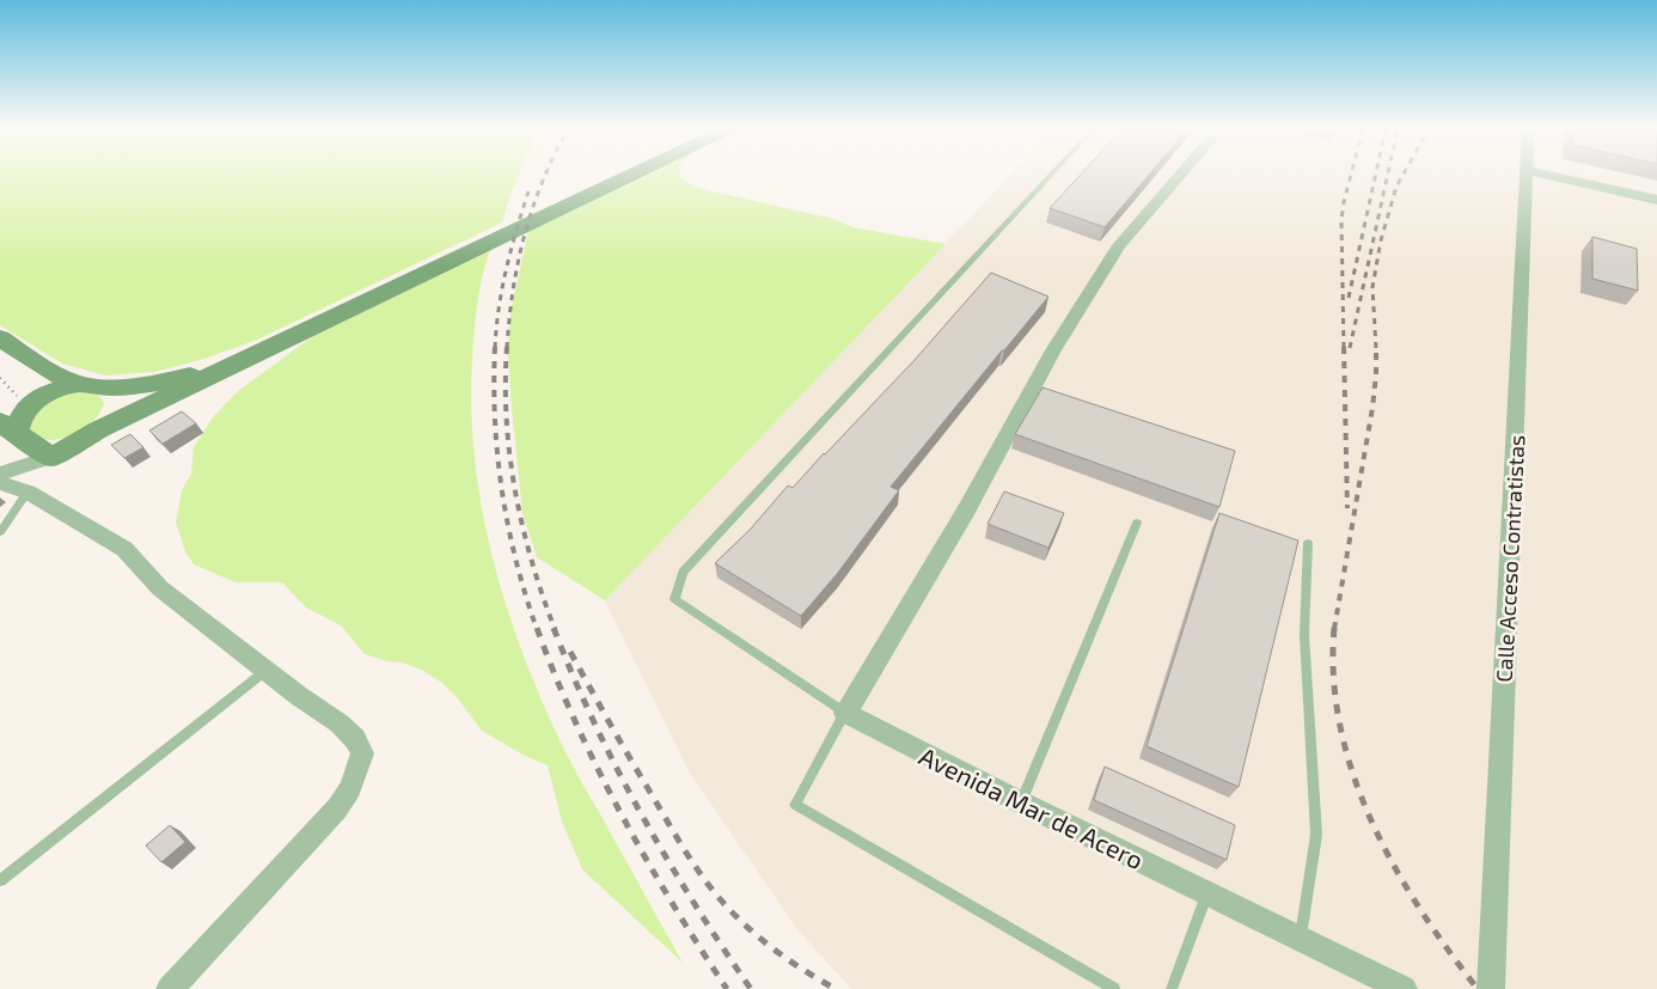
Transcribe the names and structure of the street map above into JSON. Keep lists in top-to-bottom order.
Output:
{
  "streets": {
    "street": ["Calle Acceso Contratistas", "Avenida Mar de Acero"]
  }
}
